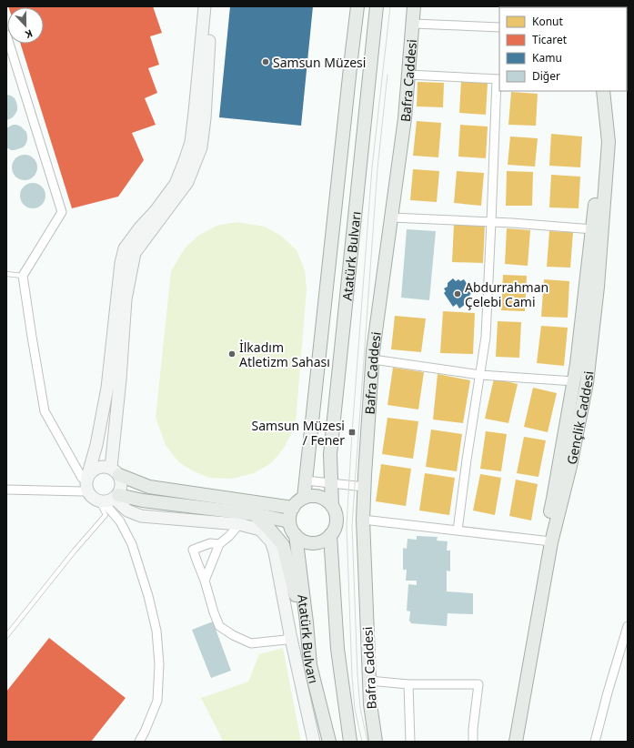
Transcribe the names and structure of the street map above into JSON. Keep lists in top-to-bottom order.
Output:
{
  "streets": {
    "main road": ["Bafra Caddesi", "Atatürk Bulvarı", "Gençlik Caddesi"]
  },
  "places": {
    "other": ["Samsun Müzesi", "Abdurrahman Çelebi Cami", "İlkadım Atletizm Sahası"],
    "transit": ["Samsun Müzesi / Fener"]
  },
  "legend": [
    "Konut",
    "Ticaret",
    "Kamu",
    "Diğer"
  ],
  "north": "bottom"
}
